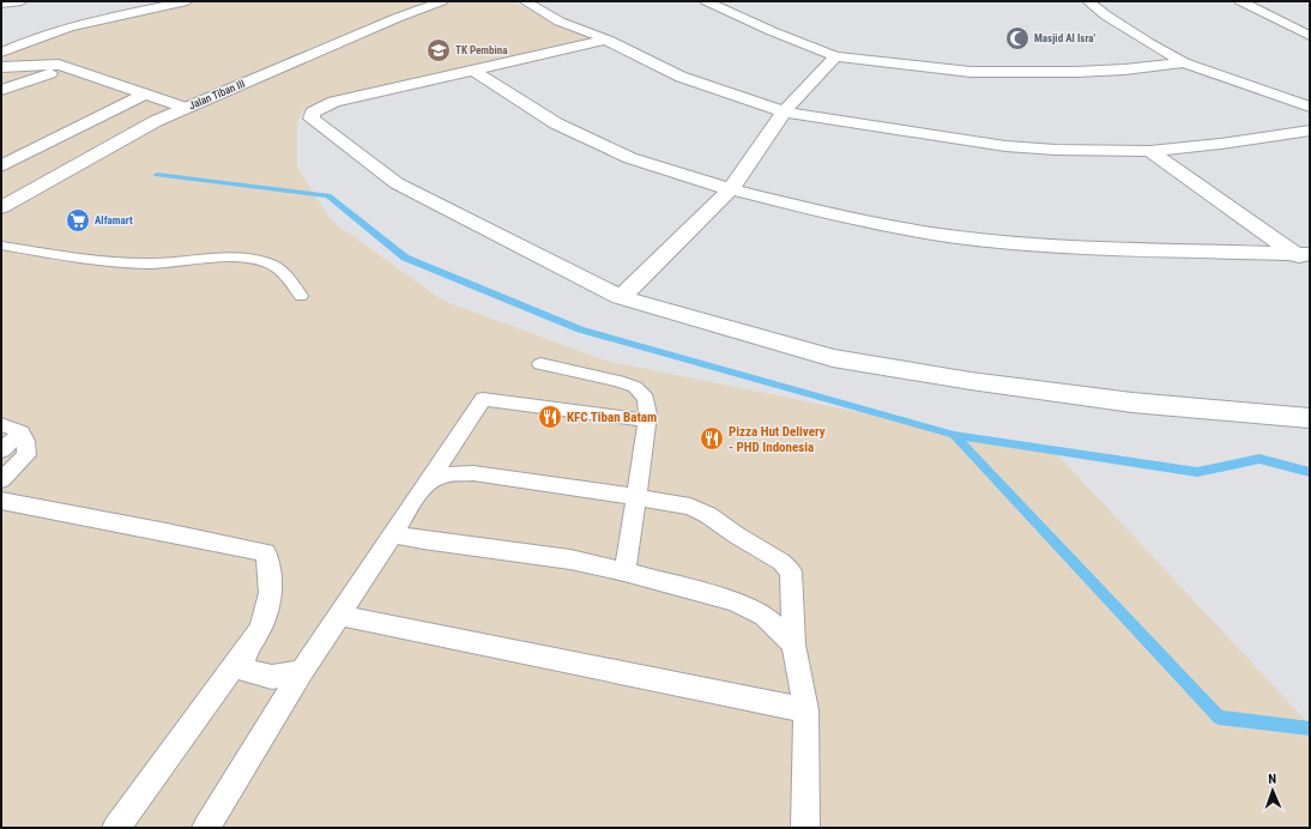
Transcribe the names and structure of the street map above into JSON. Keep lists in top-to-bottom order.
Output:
{
  "streets": {
    "street": ["Jalan Tiban III"]
  },
  "places": {
    "mosque": ["Masjid Al Isra'"],
    "school or university": ["TK Pembina"],
    "supermarket": ["Alfamart"],
    "restaurant": ["KFC Tiban Batam", "Pizza Hut Delivery - PHD Indonesia"]
  },
  "north": "top"
}
